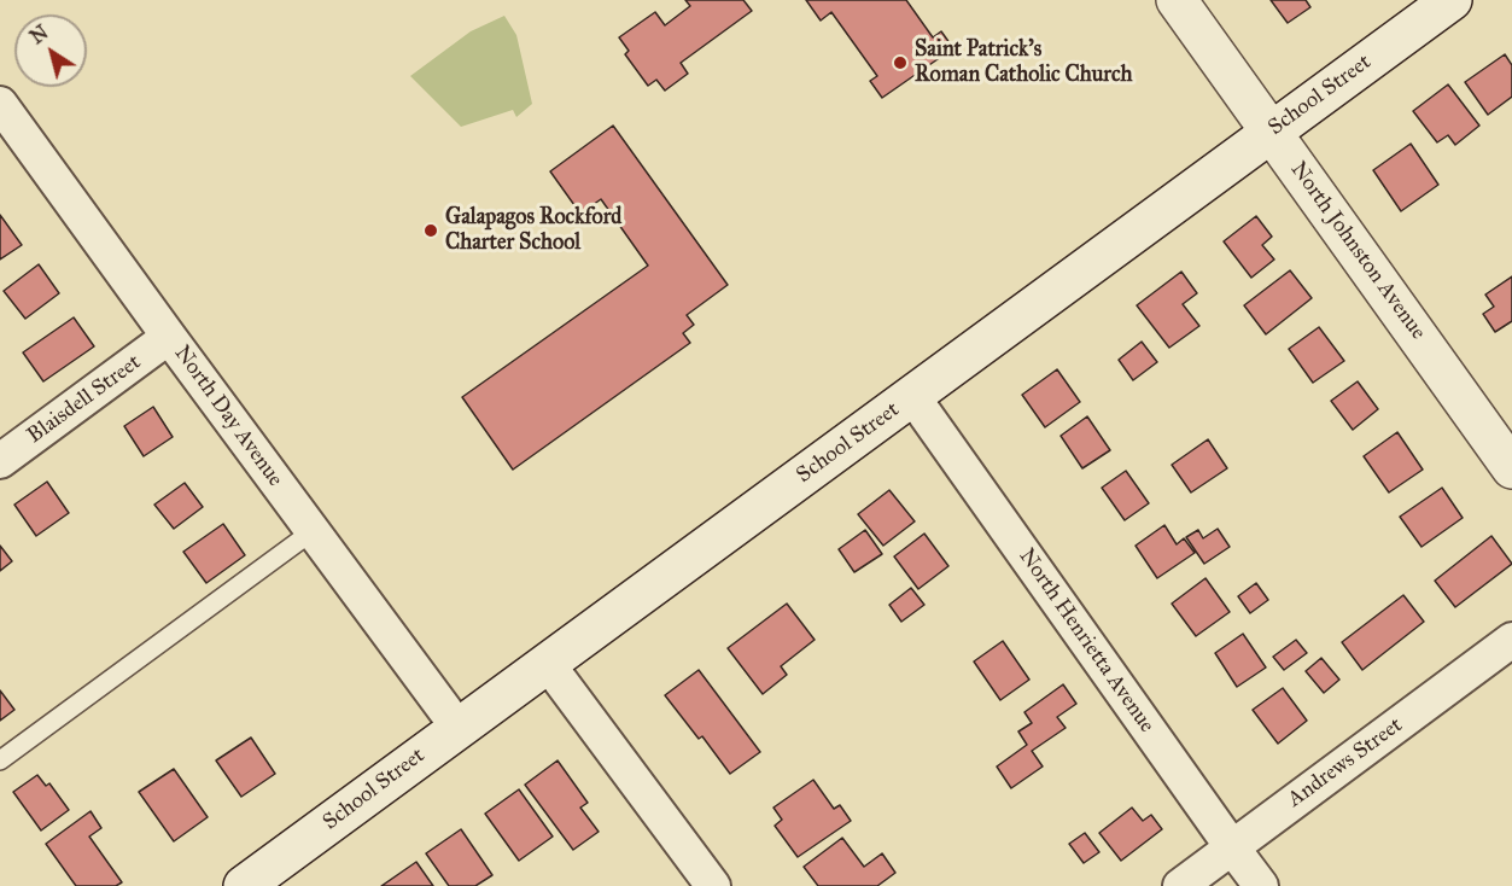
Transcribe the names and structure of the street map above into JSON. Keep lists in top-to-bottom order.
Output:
{
  "streets": {
    "main road": ["School Street", "North Johnston Avenue"],
    "street": [
      "Blaisdell Street",
      "North Day Avenue",
      "North Henrietta Avenue",
      "Andrews Street"
    ]
  },
  "crossings": [
    ["School Street", "North Johnston Avenue"],
    ["School Street", "North Day Avenue"],
    ["School Street", "North Henrietta Avenue"],
    ["Blaisdell Street", "North Day Avenue"],
    ["North Henrietta Avenue", "Andrews Street"]
  ],
  "places": ["Saint Patrick's Roman Catholic Church", "Galapagos Rockford Charter School"],
  "north": "top left"
}
